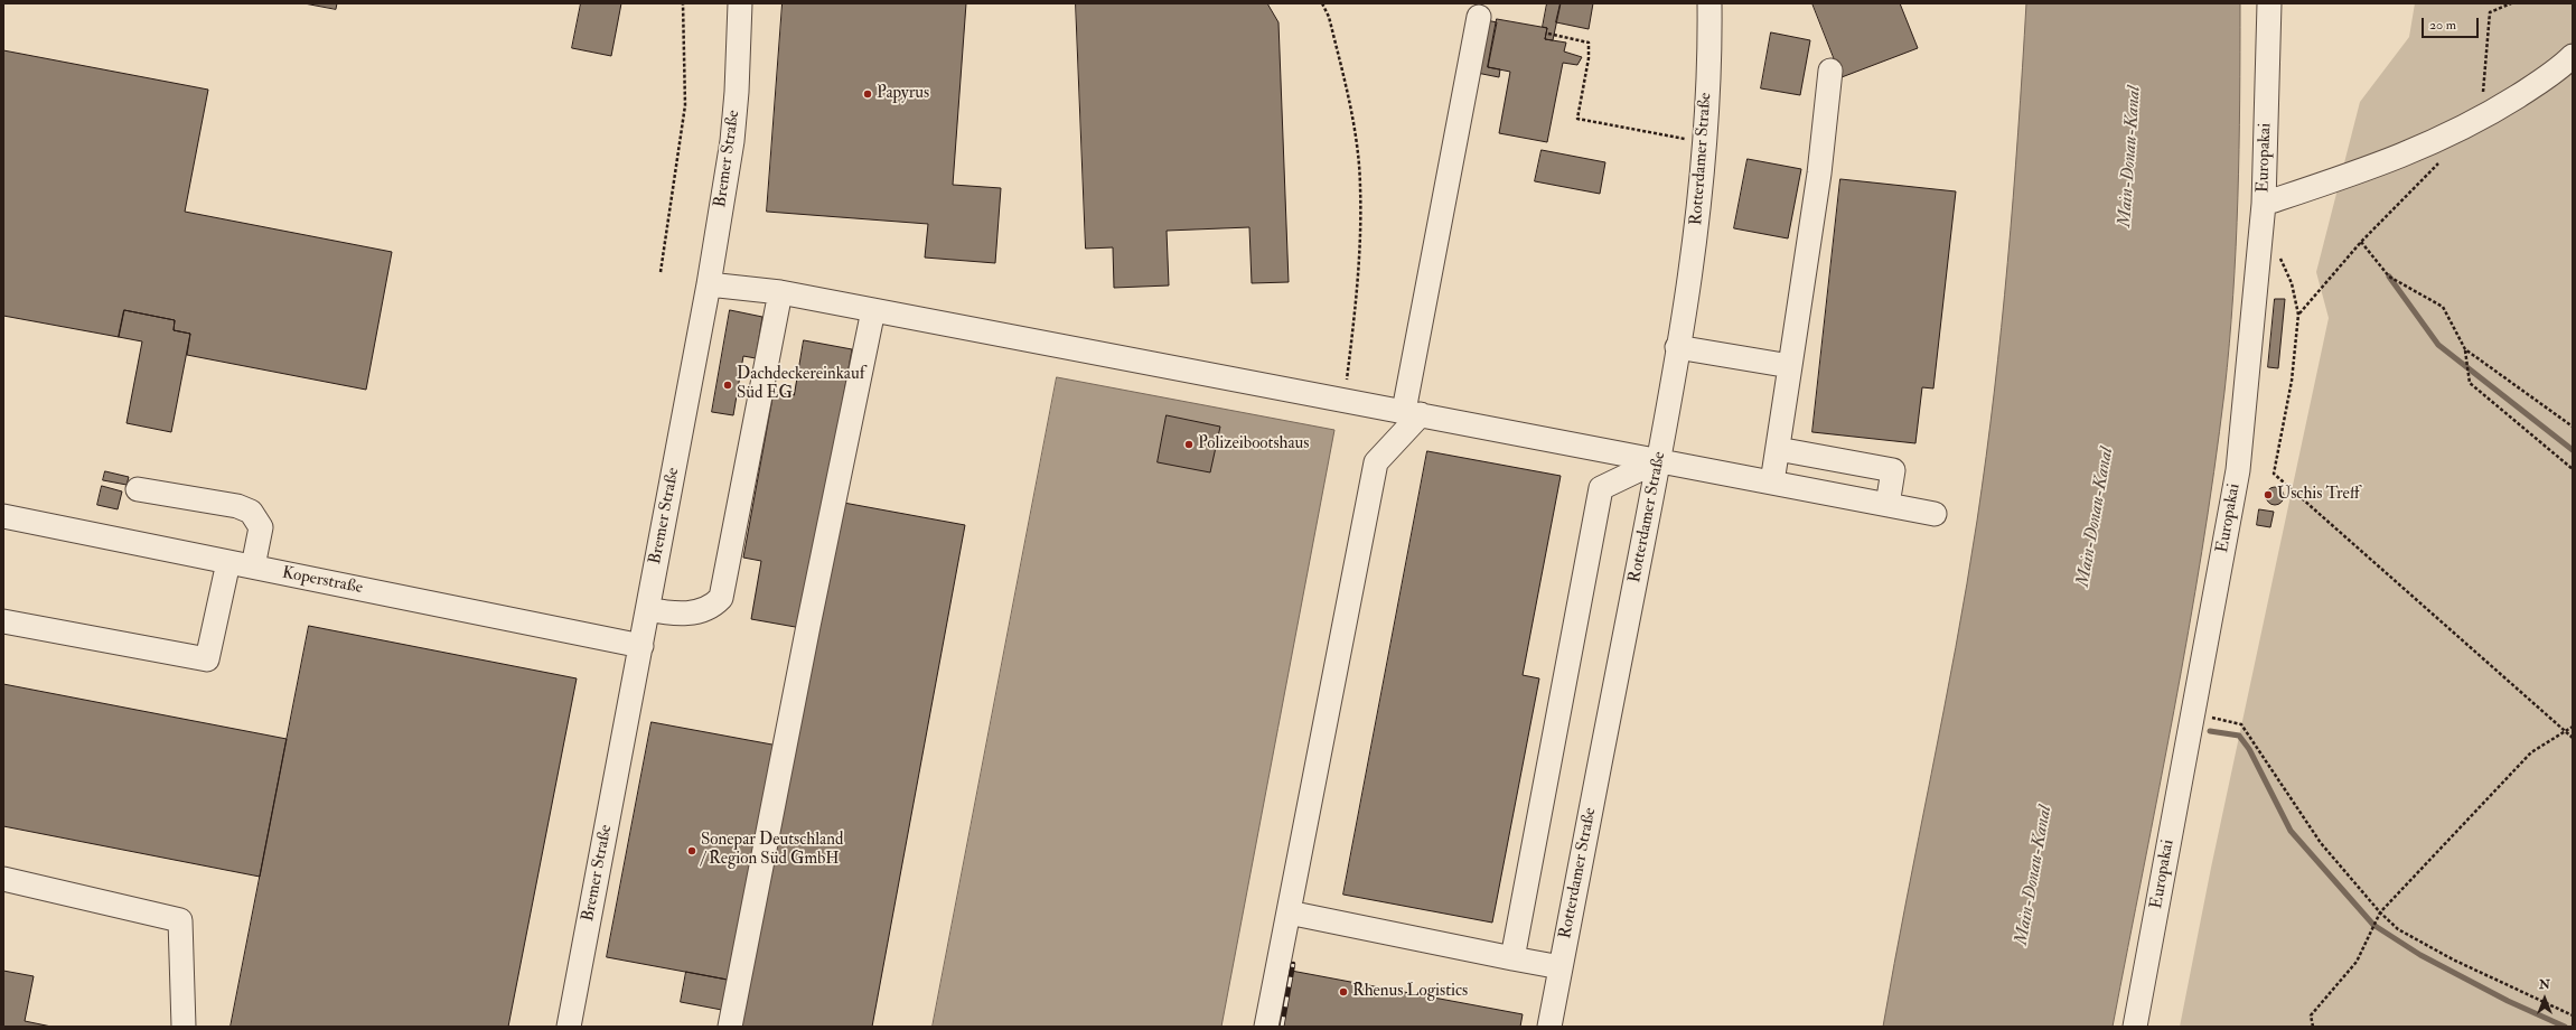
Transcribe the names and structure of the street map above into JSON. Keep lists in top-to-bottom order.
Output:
{
  "streets": {
    "street": [
      "Europakai",
      "Bremer Straße",
      "Rotterdamer Straße",
      "Koperstraße"
    ]
  },
  "crossings": [
    ["Bremer Straße", "Koperstraße"]
  ],
  "water": ["Main-Donau-Kanal"],
  "places": [
    "Papyrus",
    "Dachdeckereinkauf Süd EG",
    "Polizeibootshaus",
    "Uschis Treff",
    "Sonepar Deutschland / Region Süd GmbH",
    "Rhenus Logistics"
  ],
  "scale_bar": "20 m",
  "north": "top"
}
